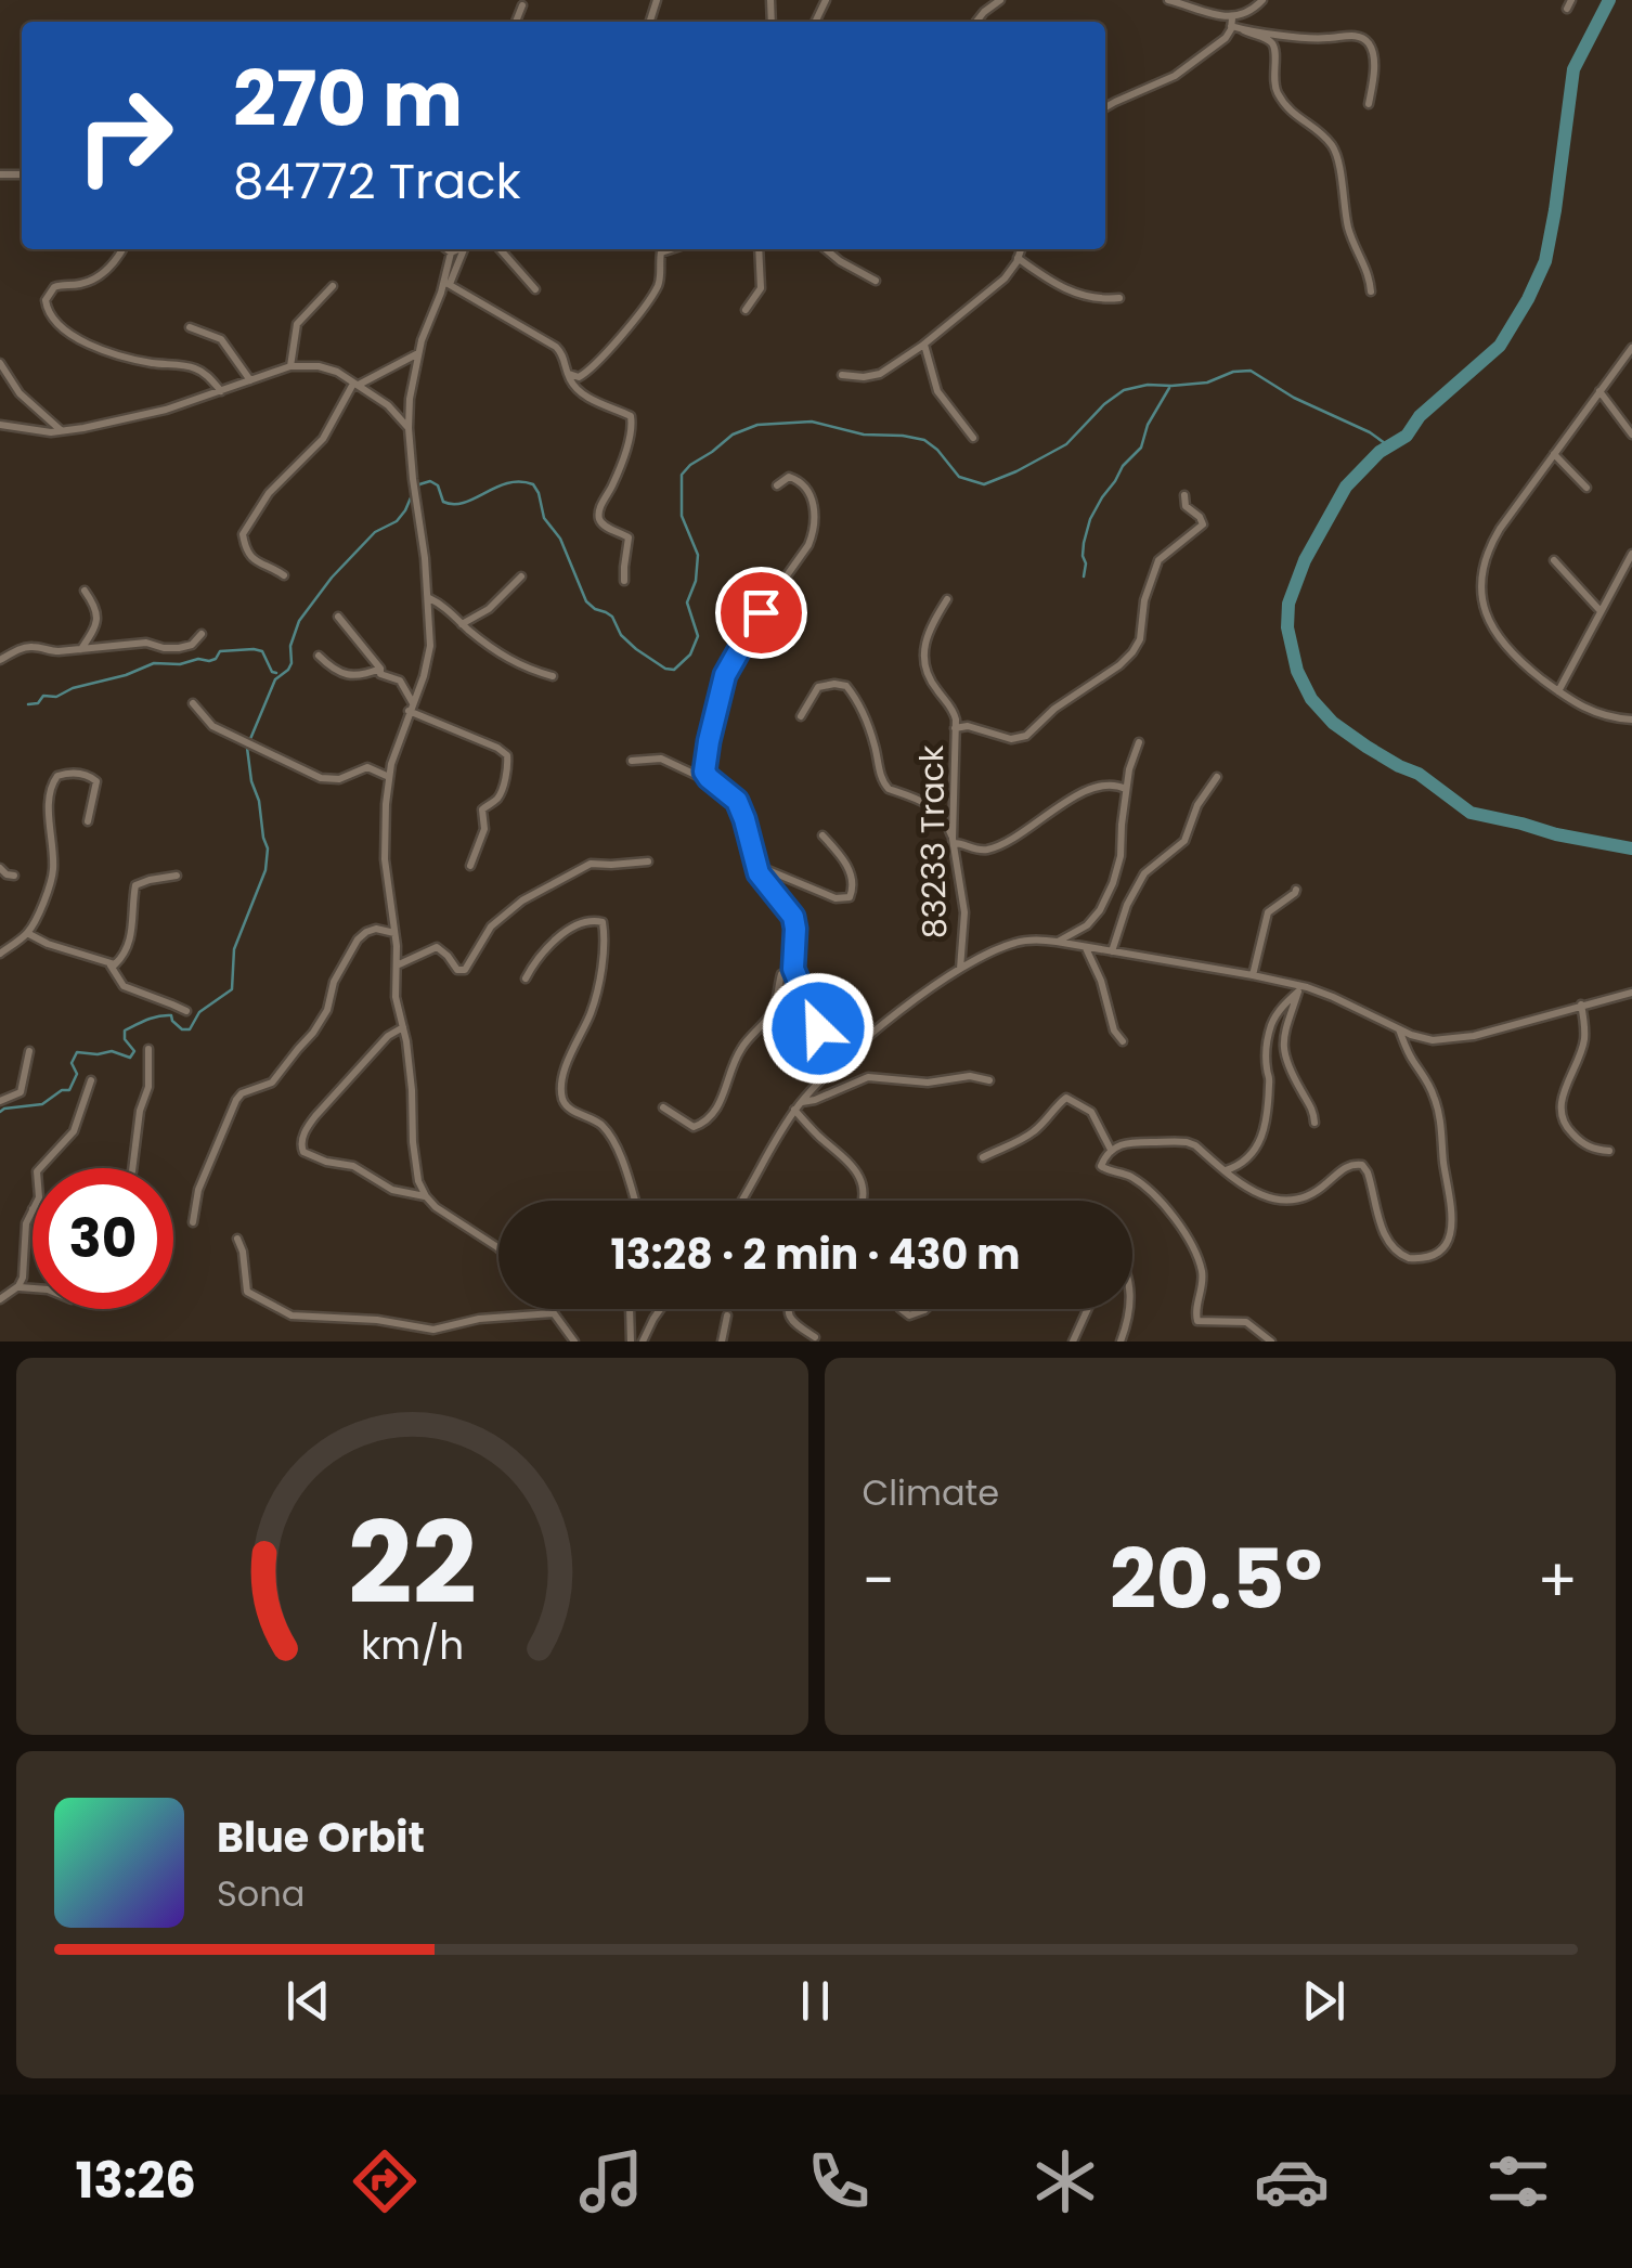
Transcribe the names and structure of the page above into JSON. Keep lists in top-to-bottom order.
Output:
{
  "streets": {
    "street": ["83233 Track"]
  },
  "page": {
    "turn": ["270 m", "84772 Track"],
    "limit": "30",
    "trip": "13:28 · 2 min · 430 m",
    "tile": "Climate",
    "heat": ["−", "20.5°", "+"],
    "song": ["Blue Orbit", "Sona"],
    "tabs": "13:26",
    "gauge": ["22", "km/h"]
  }
}
